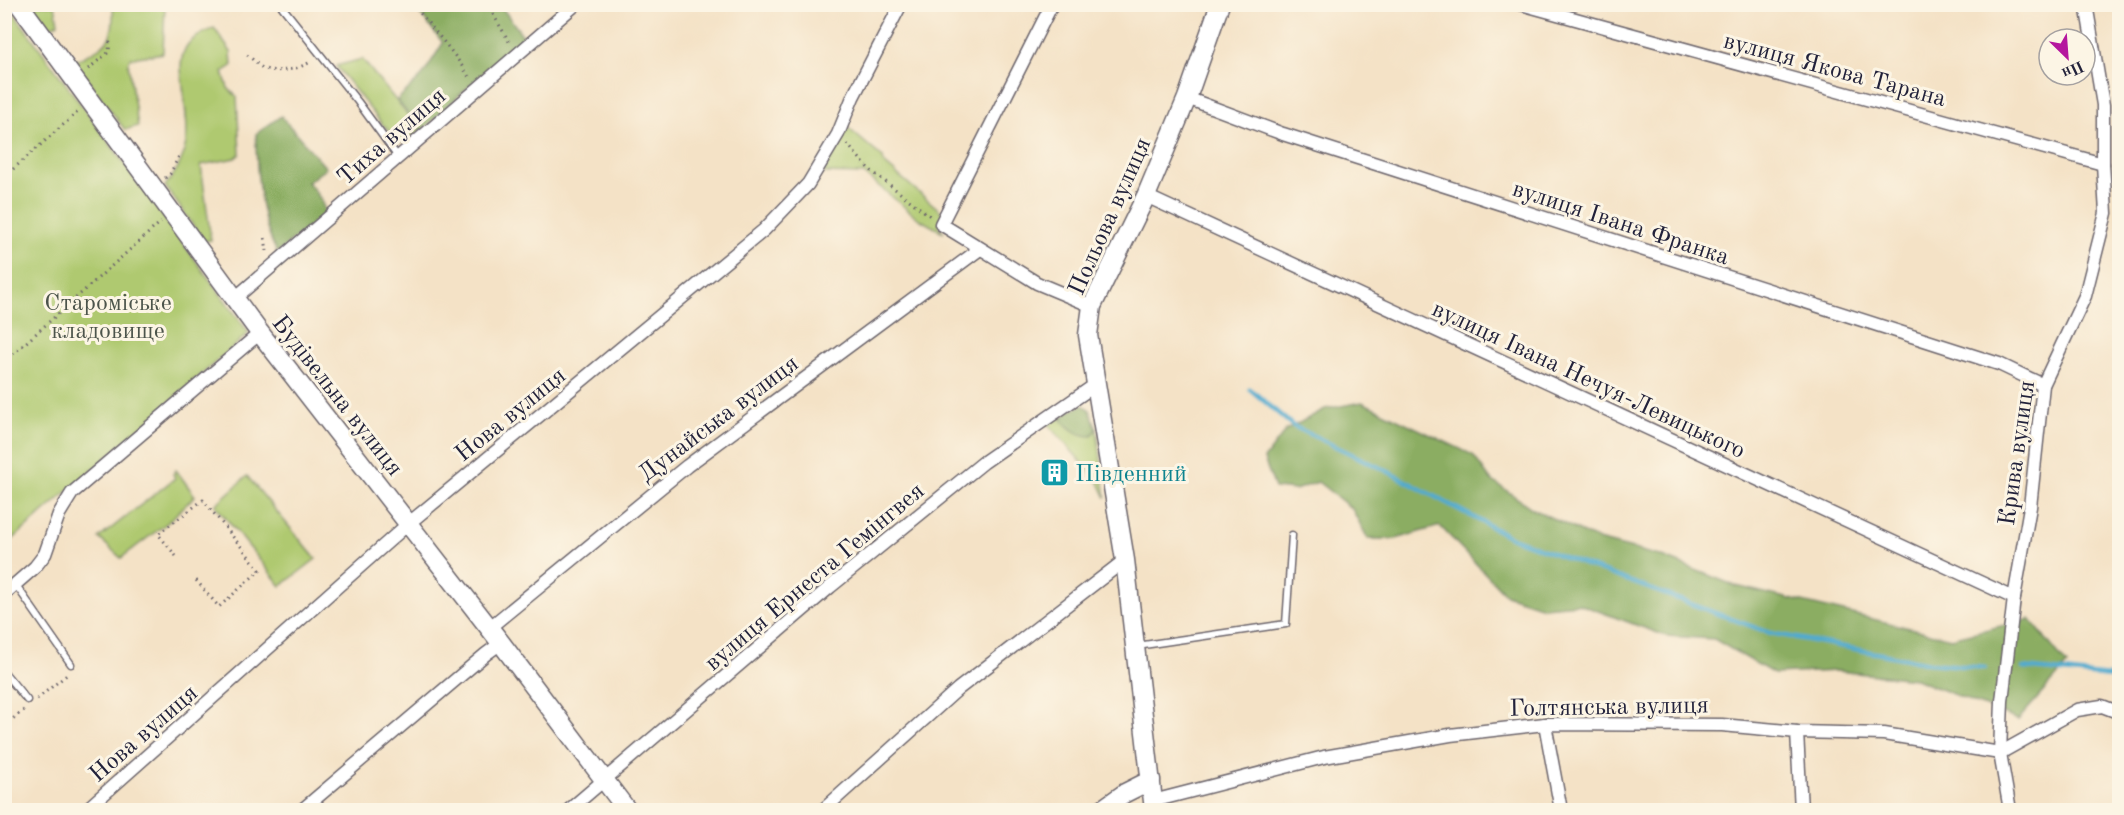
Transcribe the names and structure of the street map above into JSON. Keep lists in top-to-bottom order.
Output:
{
  "streets": {
    "street": [
      "вулиця Якова Тарана",
      "Тиха вулиця",
      "Польова вулиця",
      "вулиця Івана Франка",
      "вулиця Івана Нечуя-Левицького",
      "Будівельна вулиця",
      "Нова вулиця",
      "Дунайська вулиця",
      "Крива вулиця",
      "вулиця Ернеста Гемінгвея",
      "Голтянська вулиця"
    ]
  },
  "crossings": [
    ["вулиця Якова Тарана", "Крива вулиця"],
    ["Тиха вулиця", "Будівельна вулиця"],
    ["Польова вулиця", "вулиця Івана Франка"],
    ["Польова вулиця", "вулиця Івана Нечуя-Левицького"],
    ["Польова вулиця", "вулиця Ернеста Гемінгвея"],
    ["Польова вулиця", "Голтянська вулиця"],
    ["вулиця Івана Франка", "Крива вулиця"],
    ["вулиця Івана Нечуя-Левицького", "Крива вулиця"],
    ["Будівельна вулиця", "Нова вулиця"],
    ["Будівельна вулиця", "Дунайська вулиця"],
    ["Будівельна вулиця", "вулиця Ернеста Гемінгвея"],
    ["Крива вулиця", "Голтянська вулиця"]
  ],
  "parks": ["Староміське кладовище"],
  "places": {
    "building": ["Південний"]
  },
  "north": "bottom right"
}
